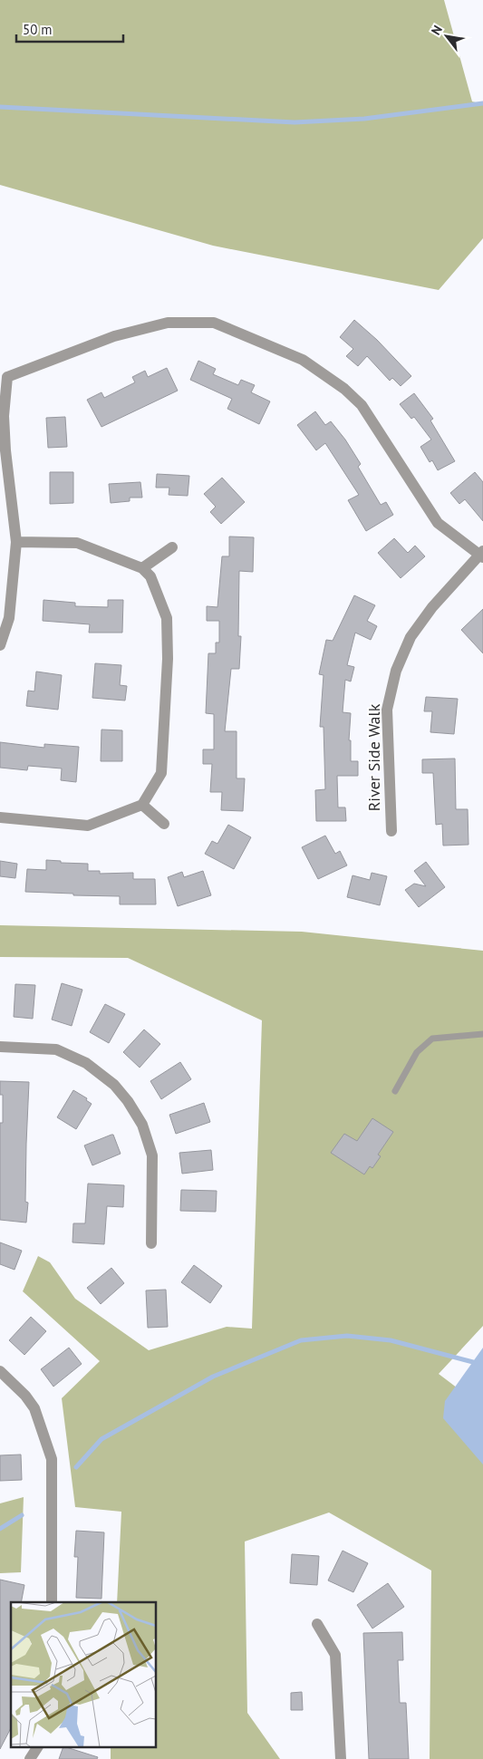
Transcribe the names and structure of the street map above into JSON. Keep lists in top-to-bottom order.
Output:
{
  "streets": {
    "street": ["River Side Walk"]
  },
  "scale_bar": "50 m",
  "north": "top left"
}
